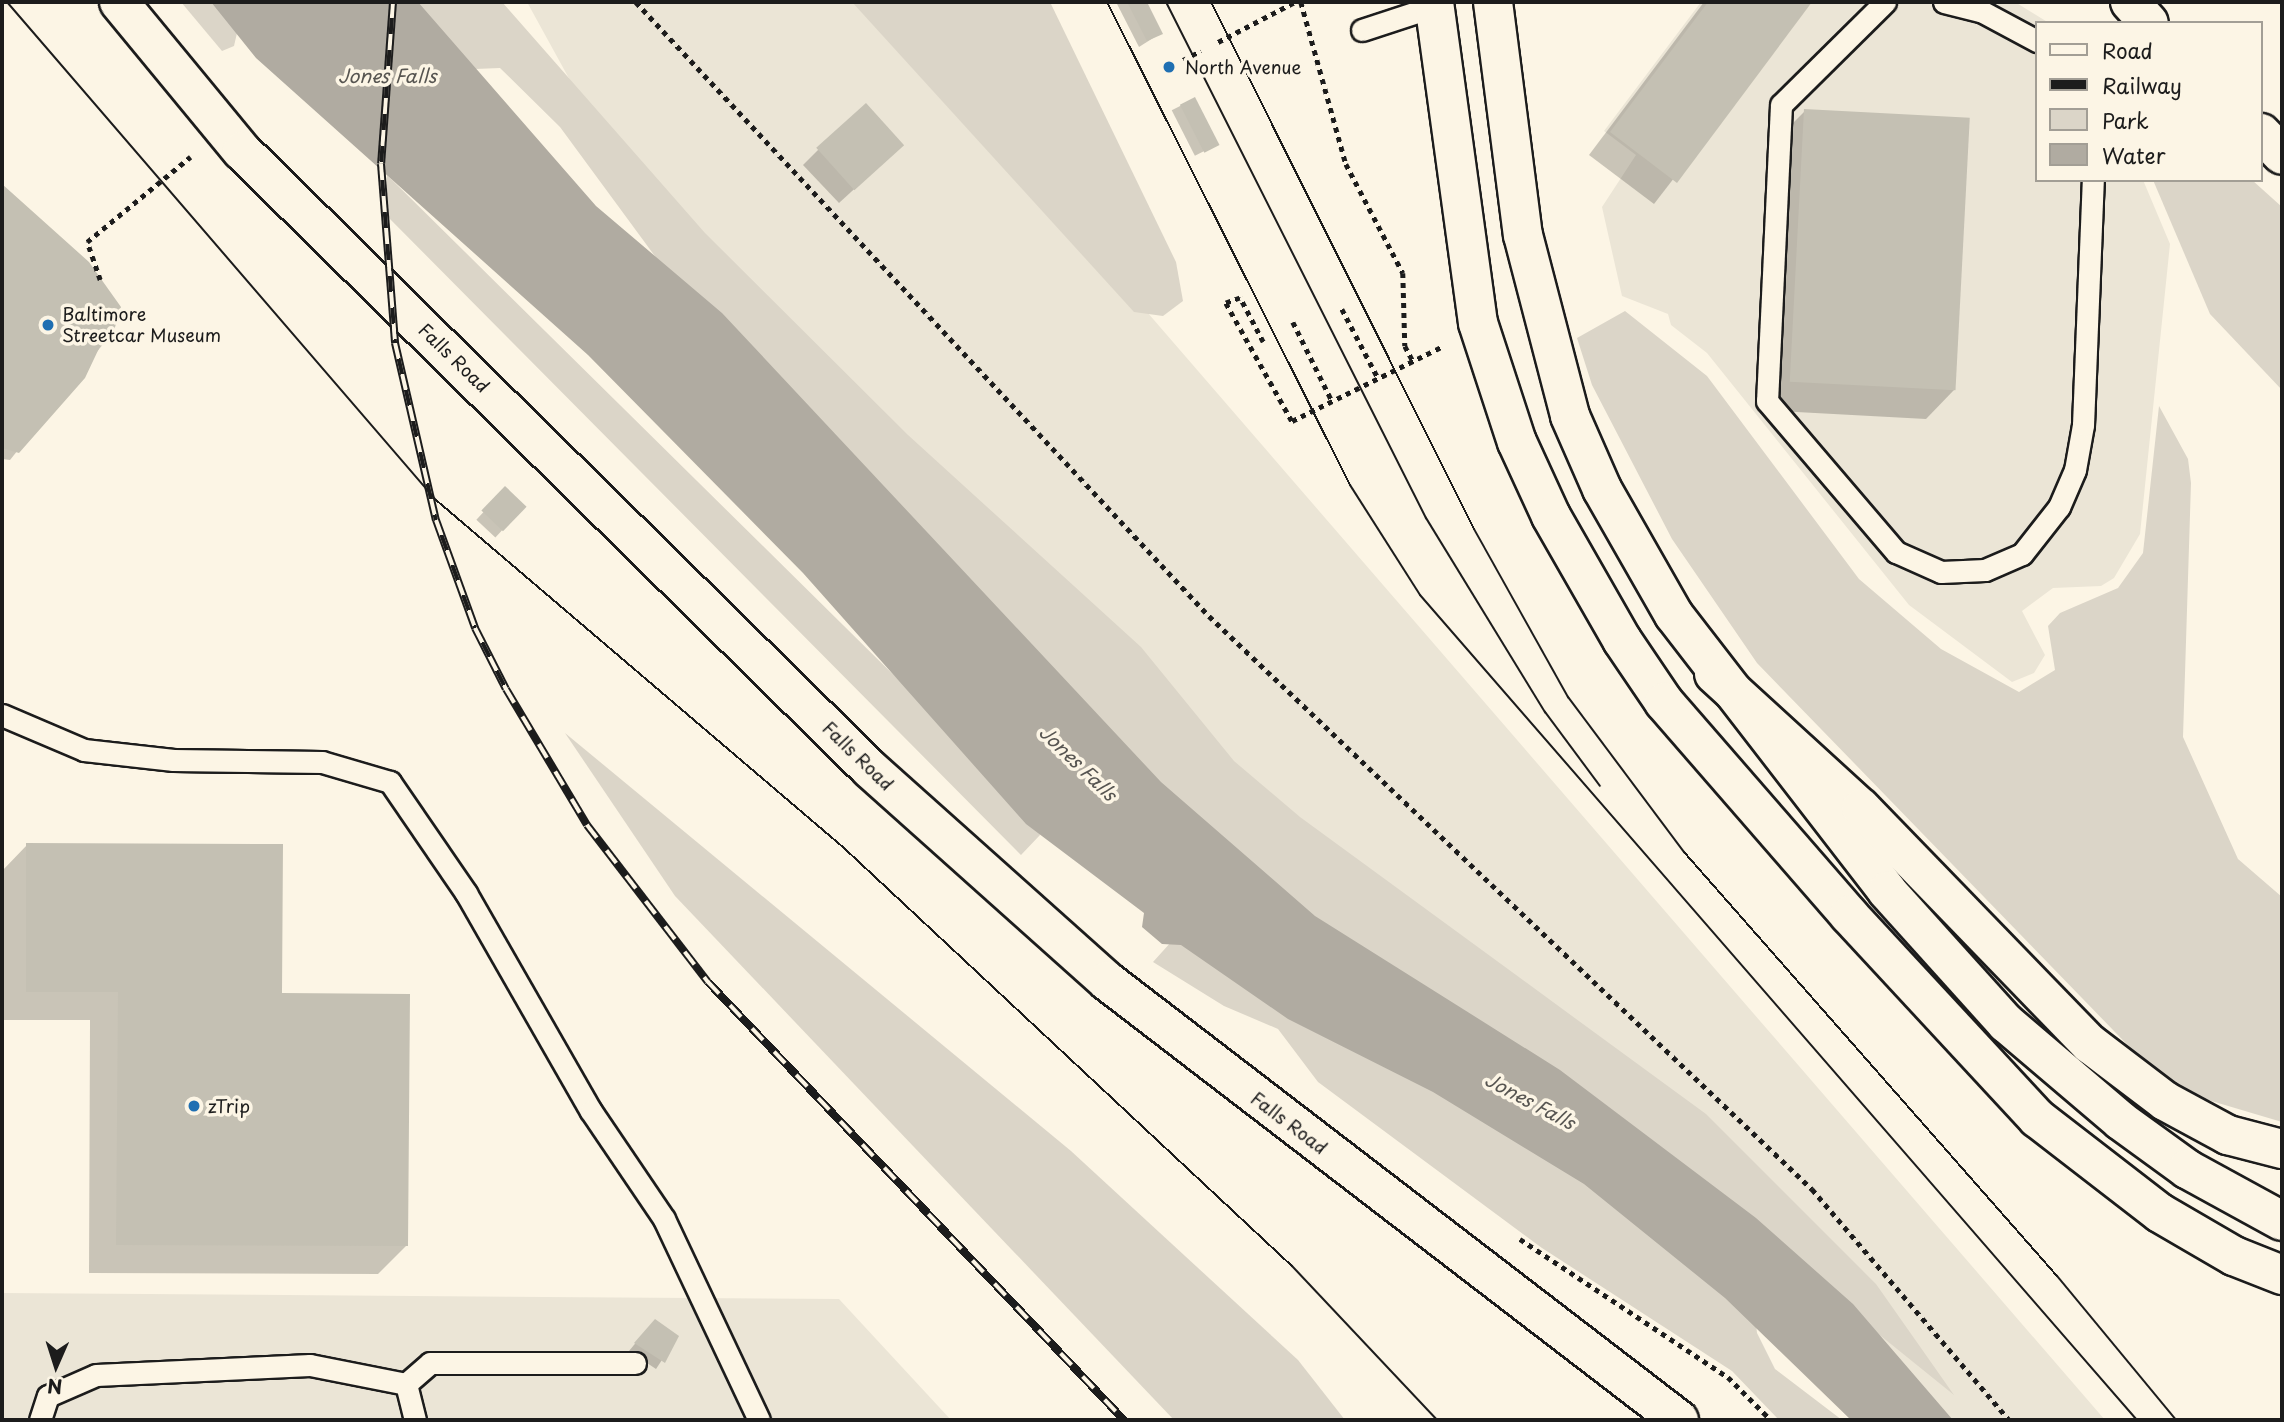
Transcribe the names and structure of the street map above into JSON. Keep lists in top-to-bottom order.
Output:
{
  "streets": {
    "main road": ["Falls Road"]
  },
  "water": ["Jones Falls"],
  "places": ["North Avenue", "Baltimore Streetcar Museum", "zTrip"],
  "legend": [
    "Road",
    "Railway",
    "Park",
    "Water"
  ],
  "north": "bottom"
}
